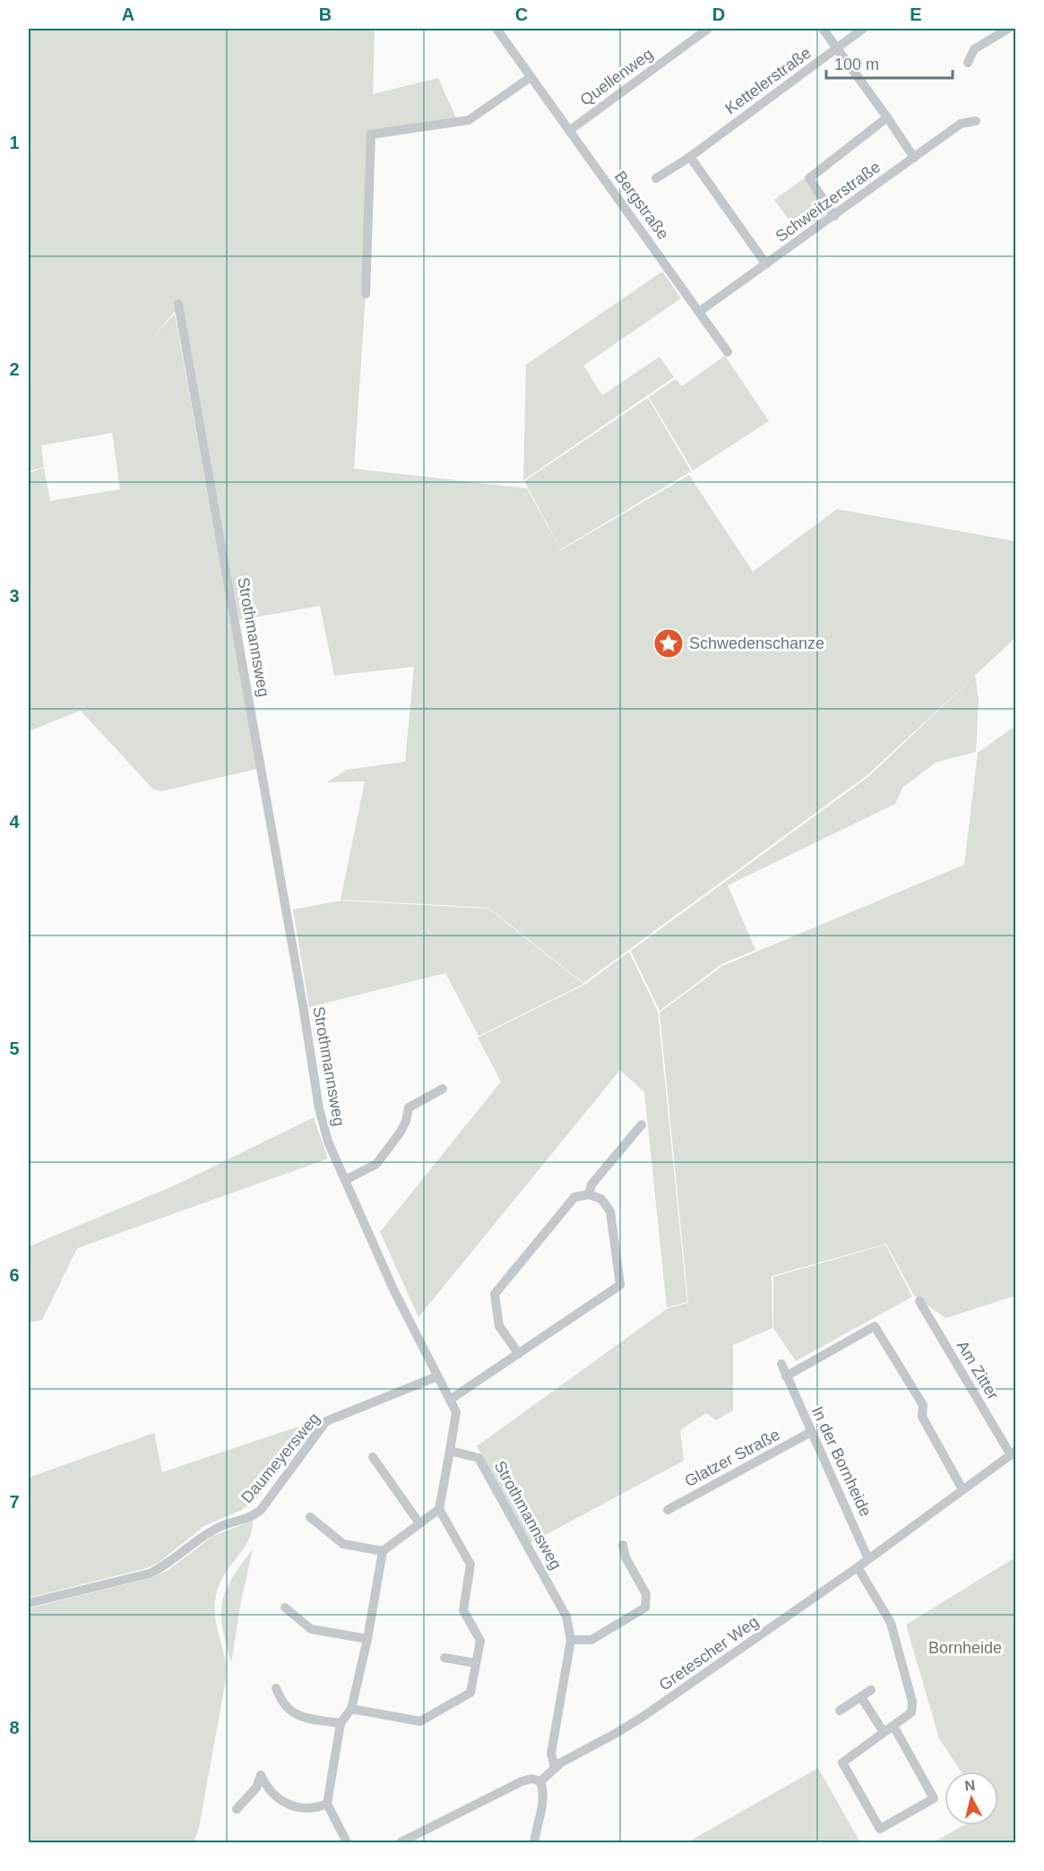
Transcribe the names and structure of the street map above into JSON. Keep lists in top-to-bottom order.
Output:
{
  "streets": {
    "street": [
      "Quellenweg",
      "Kettelerstraße",
      "Schweitzerstraße",
      "Bergstraße",
      "Strothmannsweg",
      "Am Zitter",
      "Daumeyersweg",
      "Glatzer Straße",
      "In der Bornheide",
      "Gretescher Weg"
    ]
  },
  "crossings": [
    ["Quellenweg", "Bergstraße"],
    ["Schweitzerstraße", "Bergstraße"],
    ["Strothmannsweg", "Daumeyersweg"],
    ["Strothmannsweg", "Gretescher Weg"],
    ["Am Zitter", "Gretescher Weg"],
    ["Glatzer Straße", "In der Bornheide"],
    ["In der Bornheide", "Gretescher Weg"]
  ],
  "parks": ["Bornheide"],
  "places": {
    "place": ["Schwedenschanze"]
  },
  "scale_bar": "100 m",
  "north": "top",
  "grid": {
    "columns": [
      "A",
      "B",
      "C",
      "D",
      "E"
    ],
    "rows": [
      "1",
      "2",
      "3",
      "4",
      "5",
      "6",
      "7",
      "8"
    ]
  }
}
